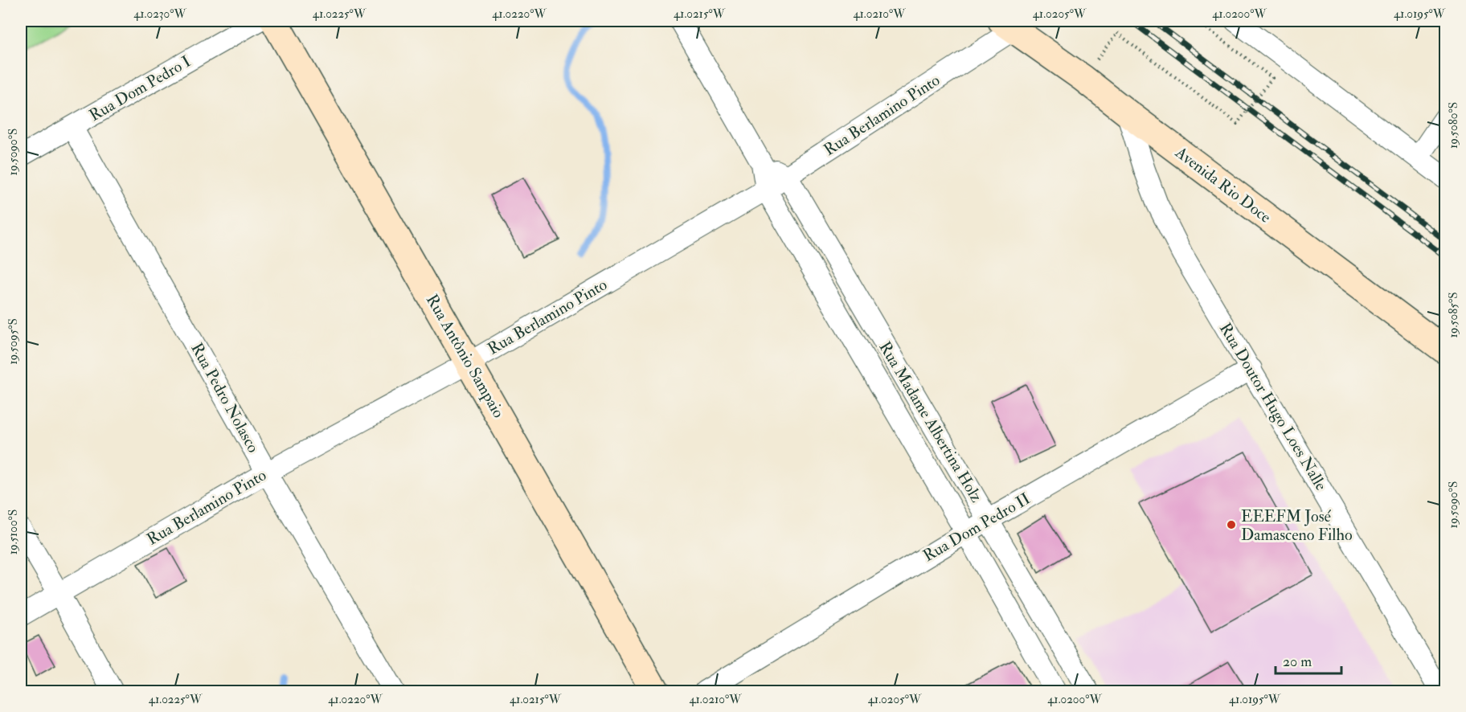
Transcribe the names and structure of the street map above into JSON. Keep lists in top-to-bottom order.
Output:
{
  "streets": {
    "street": [
      "Rua Dom Pedro I",
      "Rua Berlamino Pinto",
      "Avenida Rio Doce",
      "Rua Antônio Sampaio",
      "Rua Pedro Nolasco",
      "Rua Doutor Hugo Loes Nalle",
      "Rua Madame Albertina Holz",
      "Rua Dom Pedro II"
    ]
  },
  "crossings": [
    ["Rua Dom Pedro I", "Rua Pedro Nolasco"],
    ["Rua Berlamino Pinto", "Avenida Rio Doce"],
    ["Rua Berlamino Pinto", "Rua Antônio Sampaio"],
    ["Rua Berlamino Pinto", "Rua Pedro Nolasco"],
    ["Rua Berlamino Pinto", "Rua Madame Albertina Holz"],
    ["Avenida Rio Doce", "Rua Doutor Hugo Loes Nalle"],
    ["Rua Doutor Hugo Loes Nalle", "Rua Dom Pedro II"],
    ["Rua Madame Albertina Holz", "Rua Dom Pedro II"]
  ],
  "places": ["EEEFM José Damasceno Filho"],
  "scale_bar": "20 m",
  "coordinates": [
    "41.0230°W",
    "41.0225°W",
    "41.0220°W",
    "41.0215°W",
    "41.0210°W",
    "41.0205°W",
    "41.0200°W",
    "41.0195°W",
    "19.5080°S",
    "19.5090°S",
    "19.5085°S",
    "19.5095°S",
    "19.5100°S"
  ]
}
